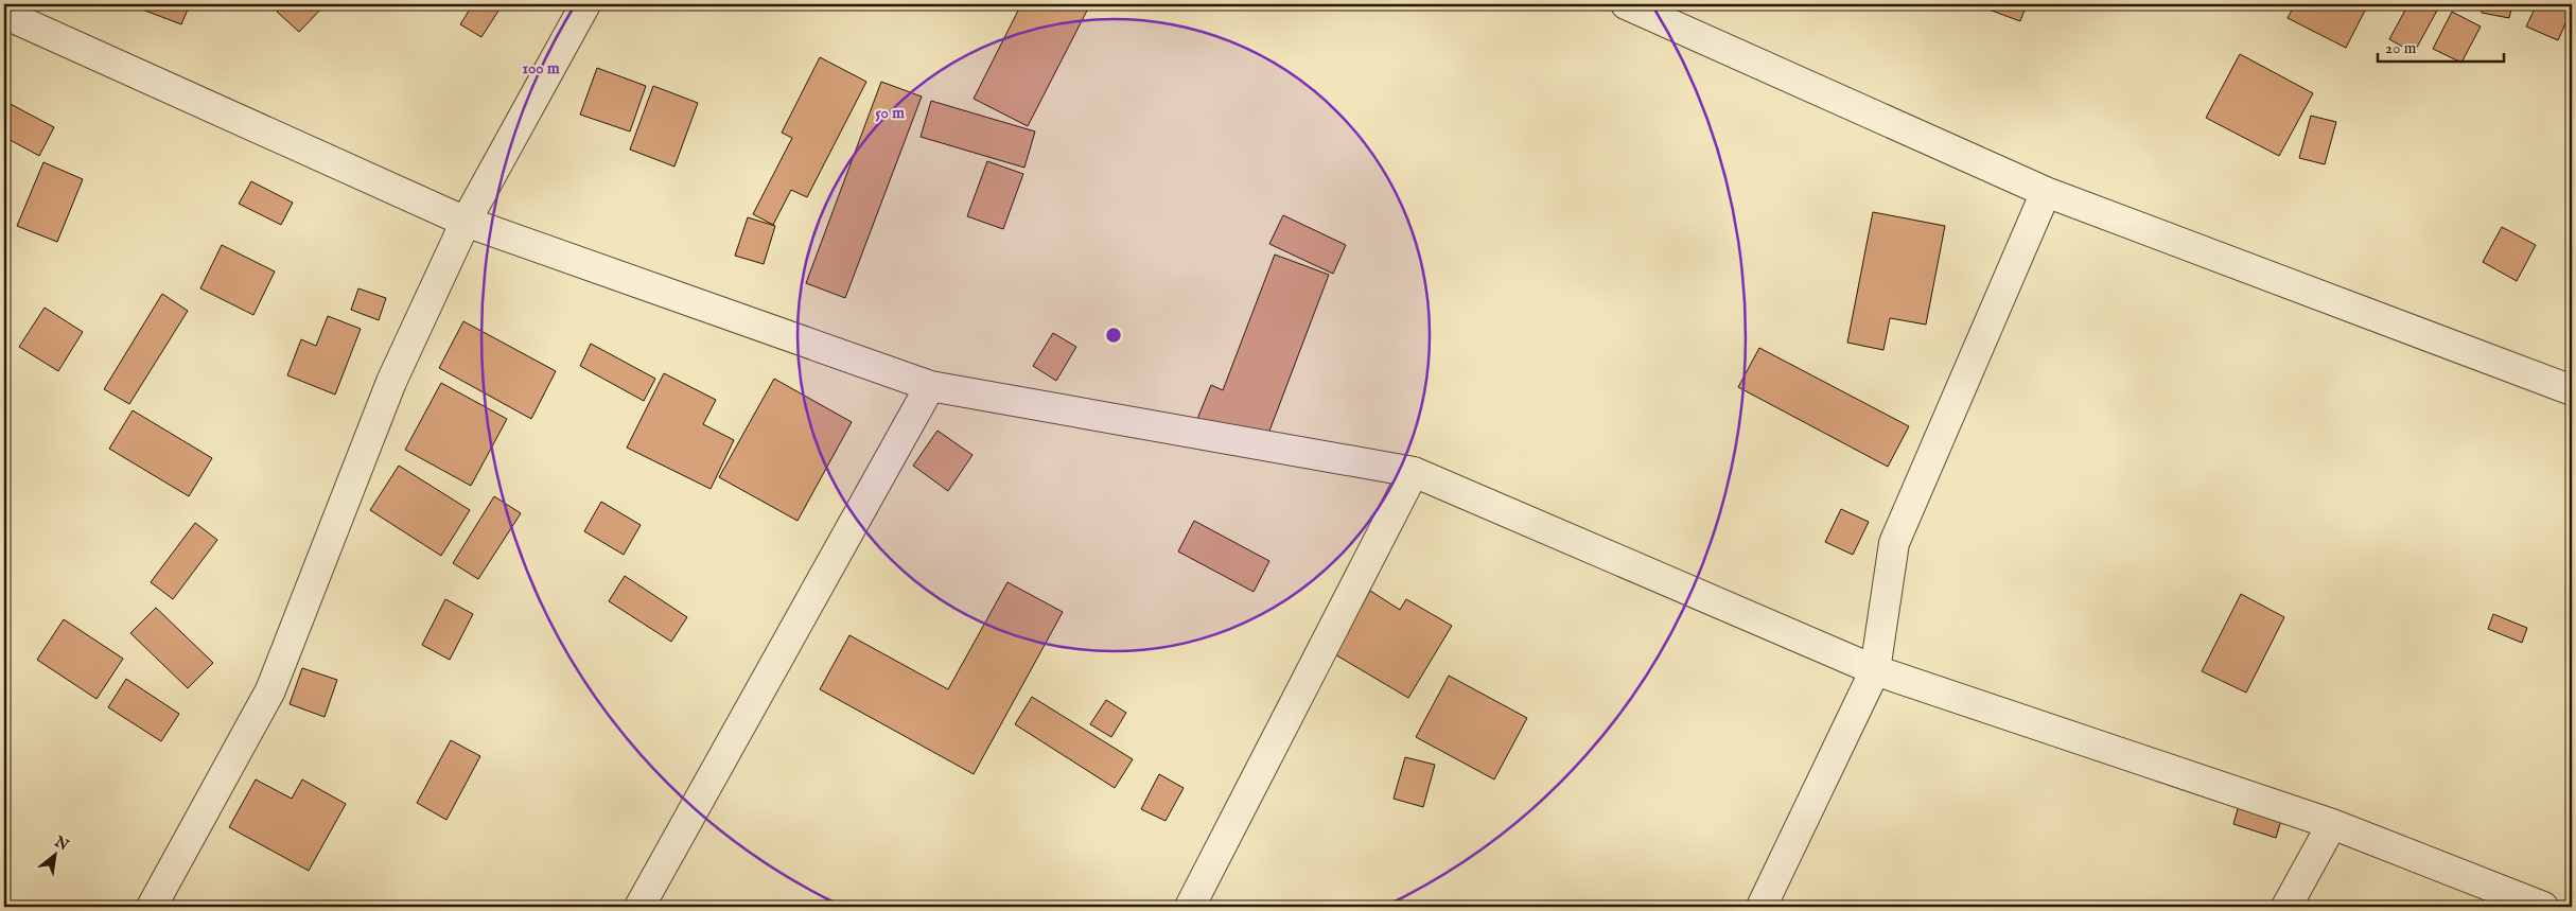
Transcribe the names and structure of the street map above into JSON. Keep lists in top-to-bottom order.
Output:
{
  "scale_bar": "20 m",
  "north": "top right",
  "rings": ["100 m", "50 m"]
}
